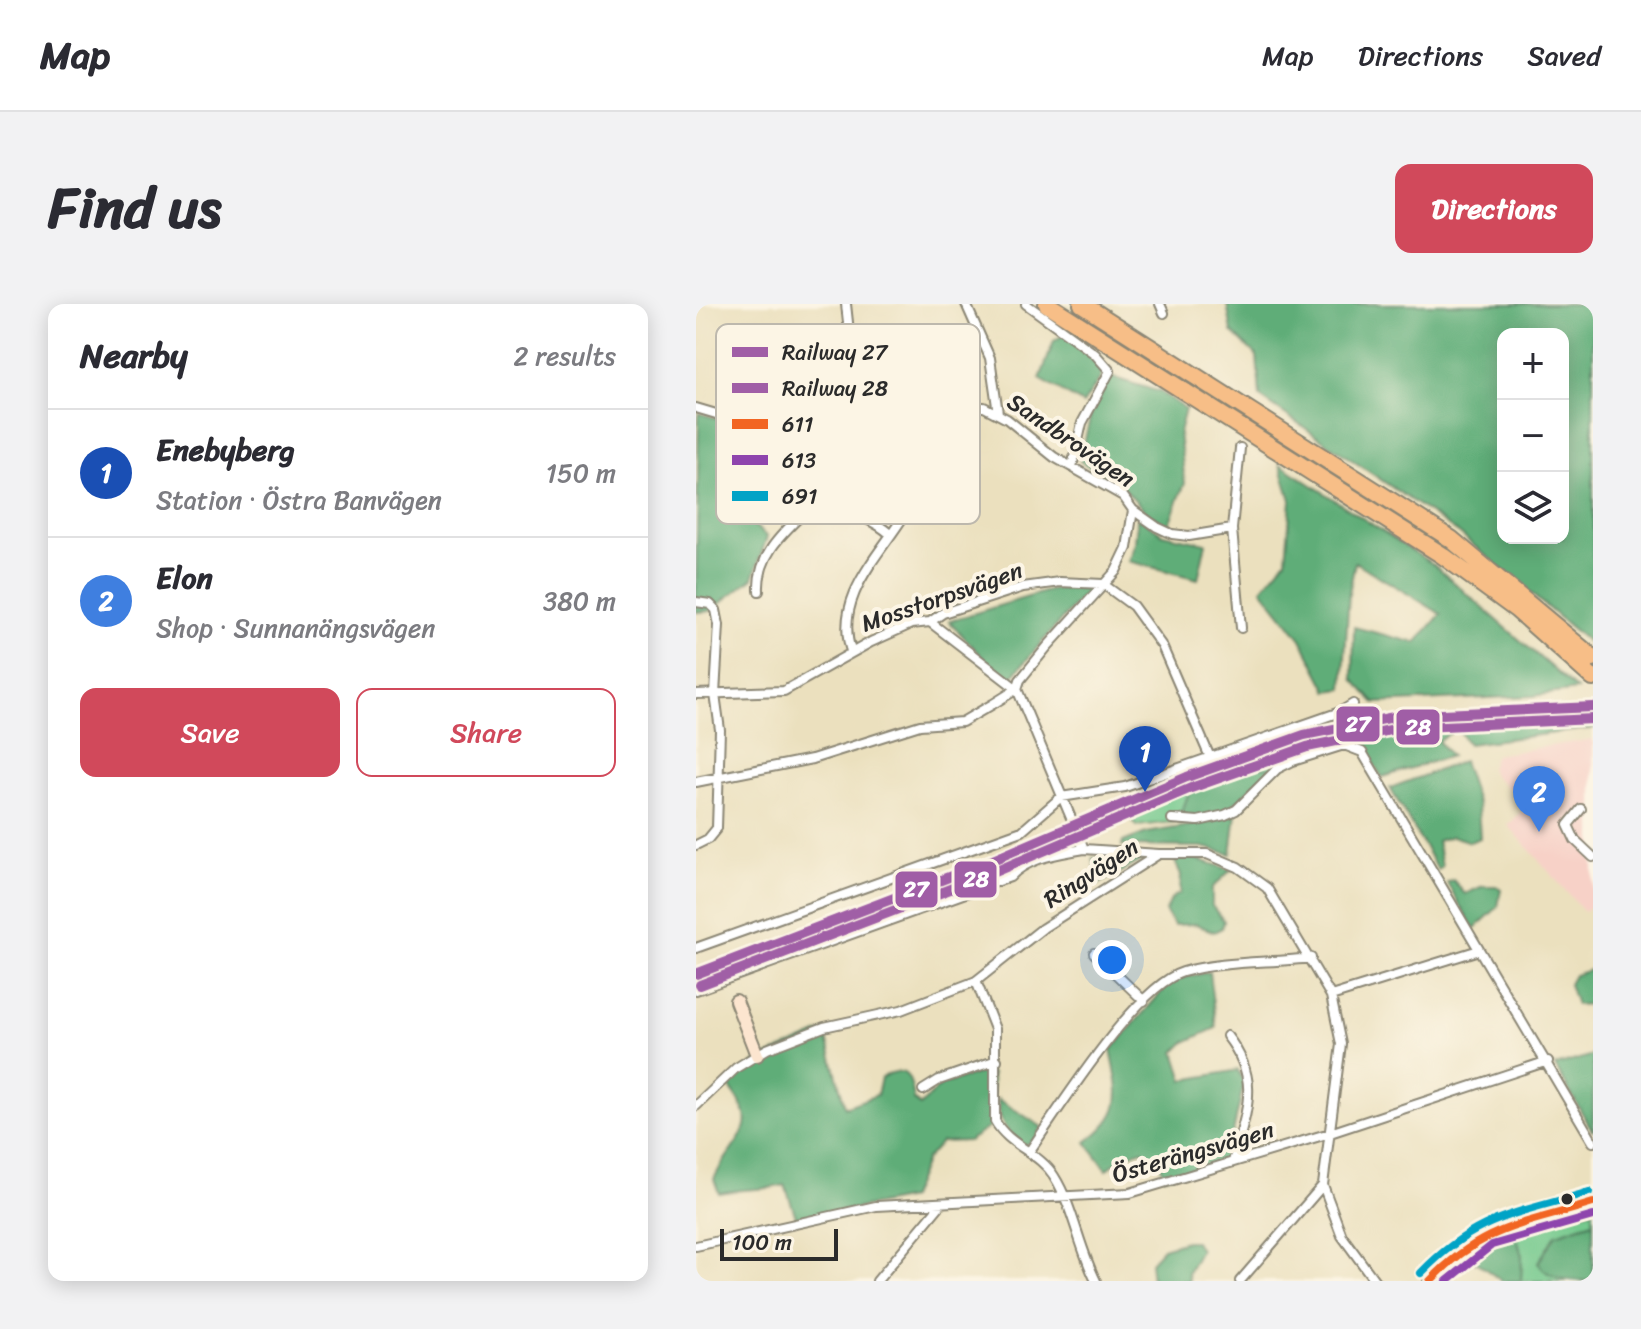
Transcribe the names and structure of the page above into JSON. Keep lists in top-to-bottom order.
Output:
{
  "streets": {
    "street": [
      "Sandbrovägen",
      "Mosstorpsvägen",
      "Ringvägen",
      "Österängsvägen"
    ]
  },
  "crossings": [
    ["Ringvägen", "Österängsvägen"]
  ],
  "lines": [
    "rail line 27",
    "rail line 28",
    "transit line 691",
    "transit line 611",
    "transit line 613"
  ],
  "legend": [
    "Railway 27",
    "Railway 28",
    "611",
    "613",
    "691"
  ],
  "scale_bar": "100 m",
  "page": {
    "header": "Map",
    "nav": ["Map", "Directions", "Saved"],
    "title": "Find us",
    "buttons": [
      "Directions",
      ["Save", "Share"]
    ],
    "heading": ["Nearby", "2 results"],
    "map_buttons": ["+", "−"],
    "list": [
      {
        "mark": "1",
        "name": "Enebyberg",
        "note": "Station · Östra Banvägen",
        "value": "150 m"
      },
      {
        "mark": "2",
        "name": "Elon",
        "note": "Shop · Sunnanängsvägen",
        "value": "380 m"
      }
    ],
    "pins": ["1", "2"],
    "scale": "100 m"
  }
}
